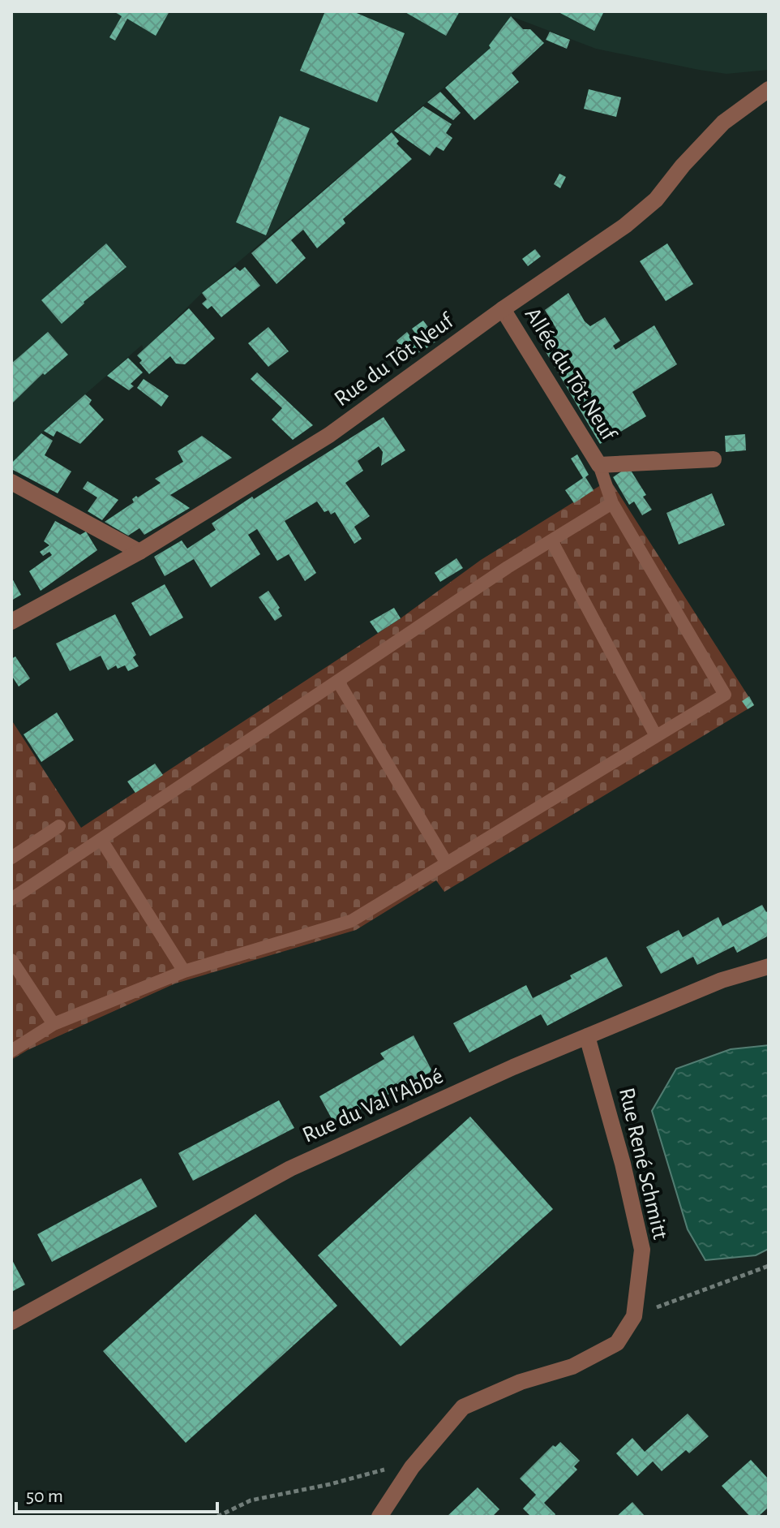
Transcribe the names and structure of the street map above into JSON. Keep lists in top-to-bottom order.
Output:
{
  "streets": {
    "street": [
      "Rue du Tôt Neuf",
      "Allée du Tôt Neuf",
      "Rue du Val l'Abbé",
      "Rue René Schmitt"
    ]
  },
  "crossings": [
    ["Rue du Tôt Neuf", "Allée du Tôt Neuf"],
    ["Rue du Val l'Abbé", "Rue René Schmitt"]
  ],
  "scale_bar": "50 m"
}
